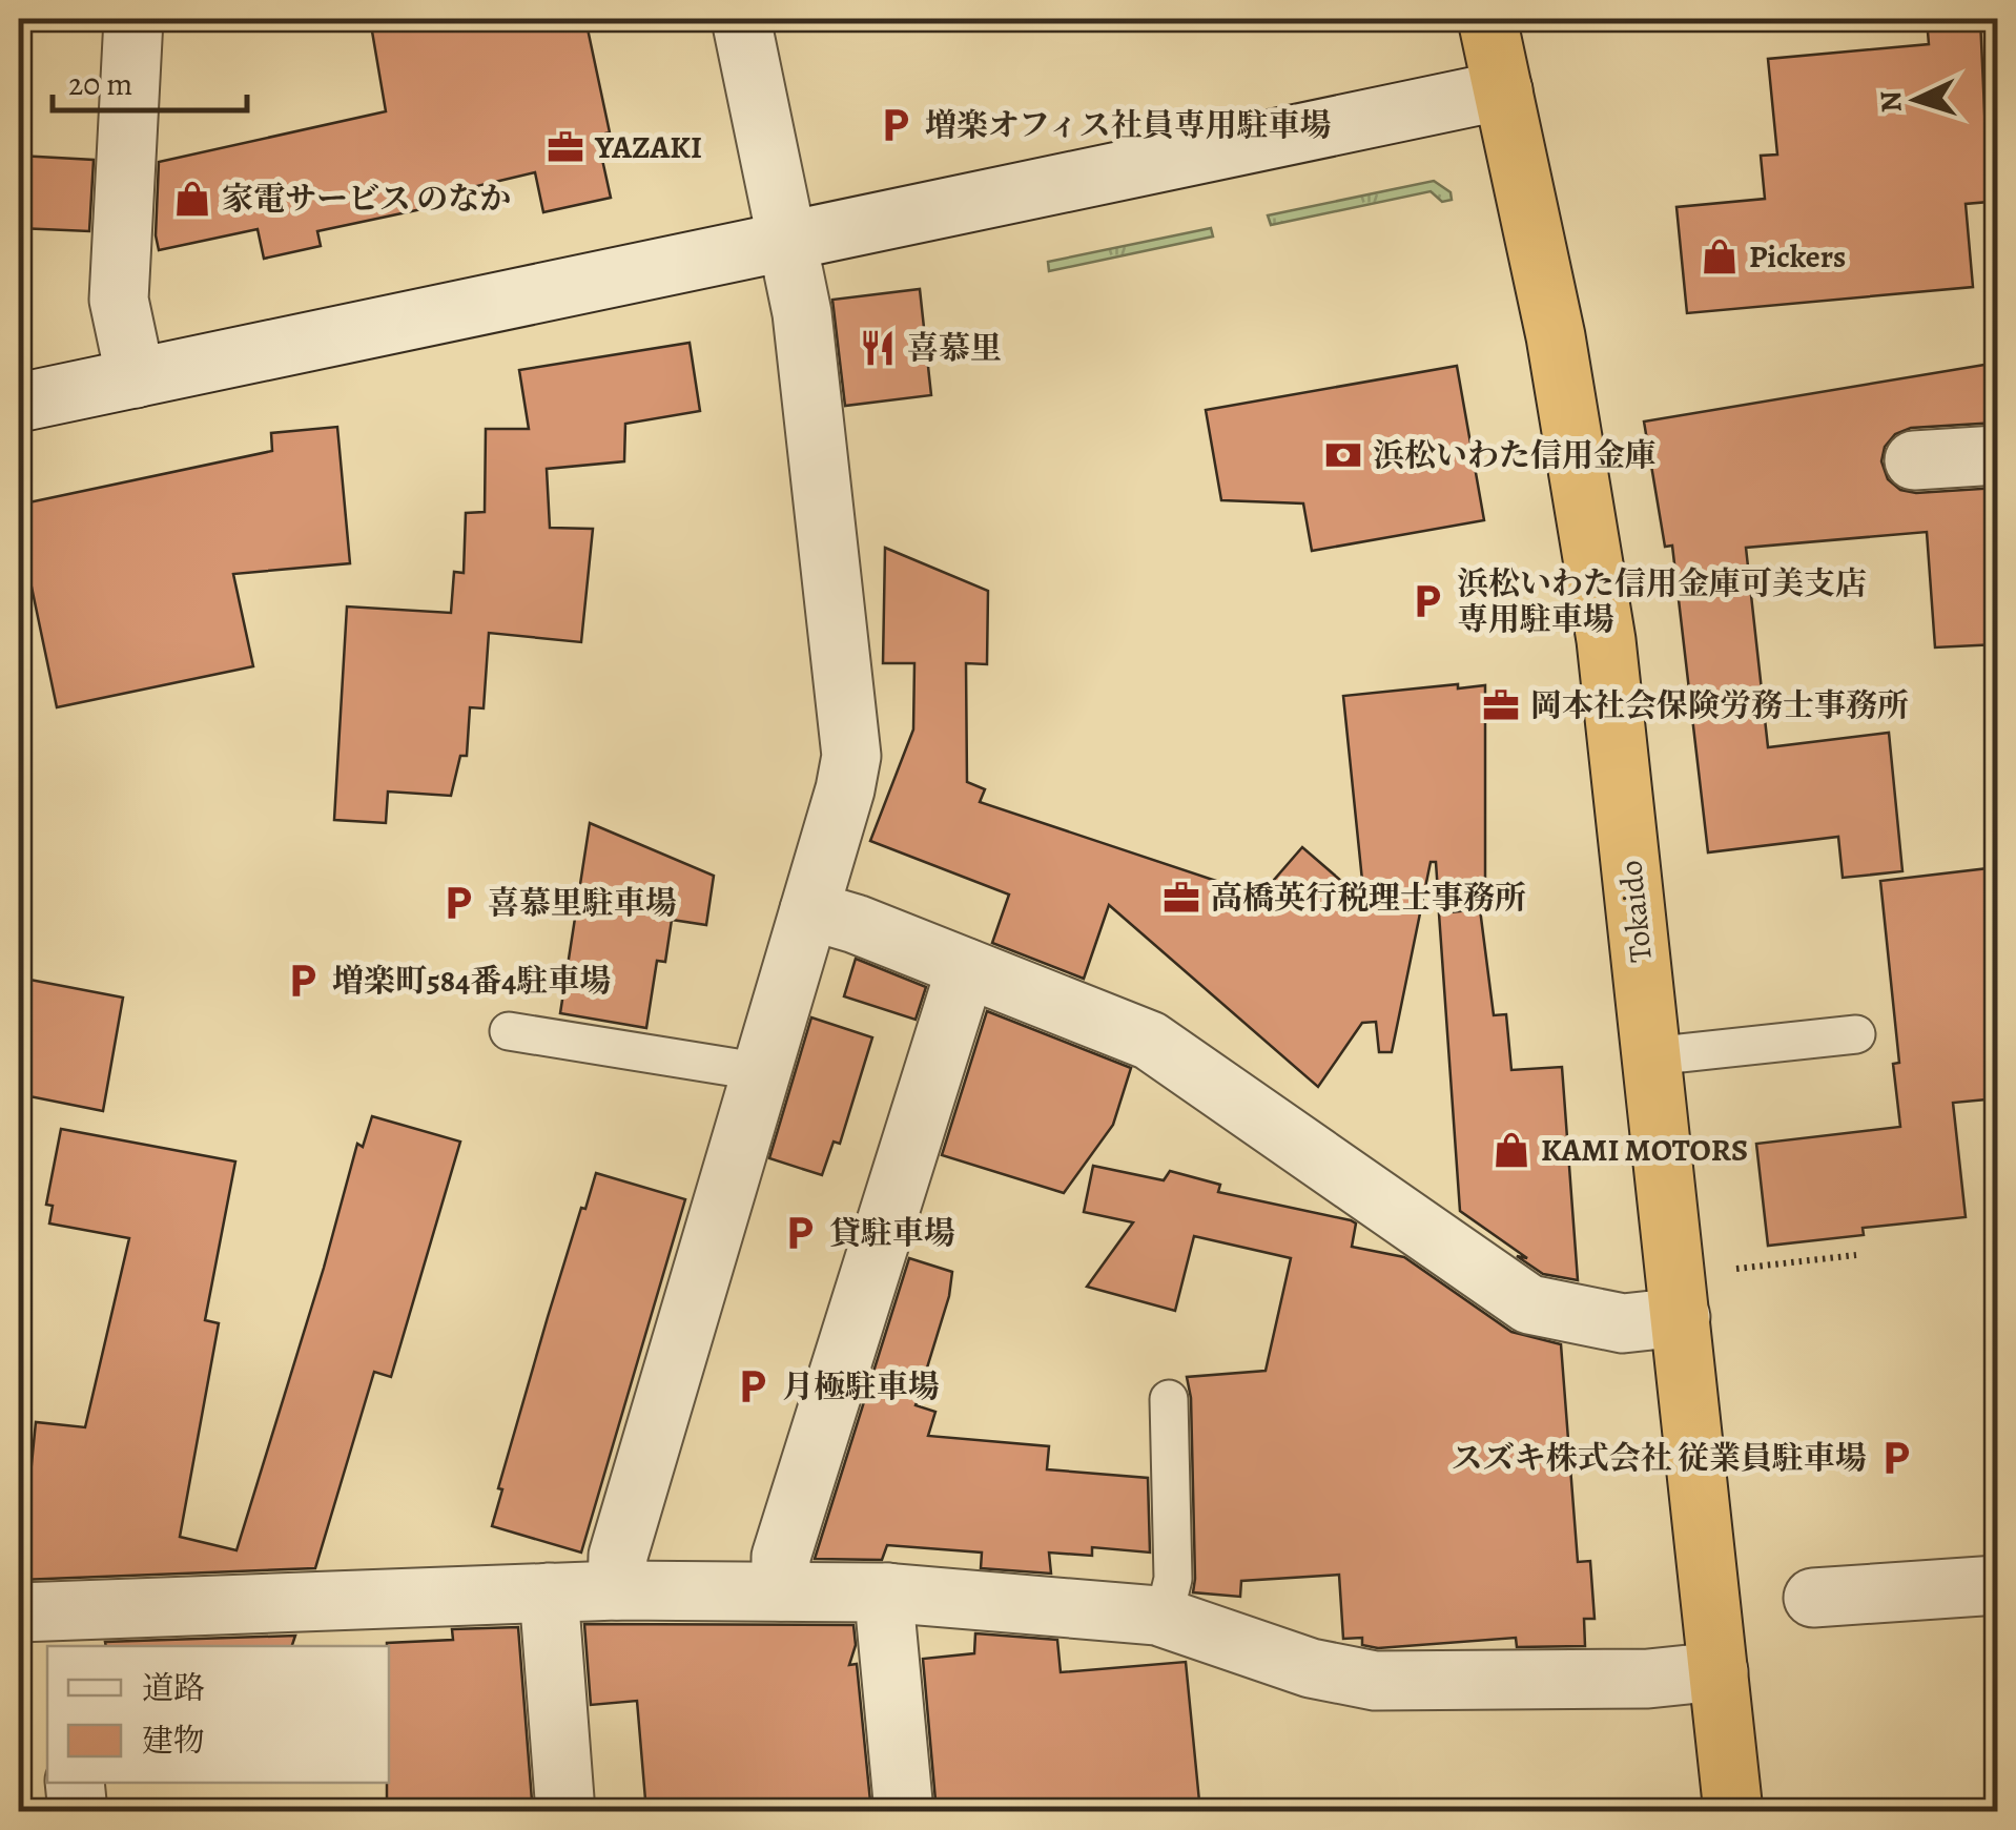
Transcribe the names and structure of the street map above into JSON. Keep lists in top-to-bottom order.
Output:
{
  "streets": {
    "highway": ["Tokaido"]
  },
  "places": {
    "parking": [
      "増楽オフィス社員専用駐車場",
      "浜松いわた信用金庫可美支店 専用駐車場",
      "喜慕里駐車場",
      "増楽町584番4駐車場",
      "貸駐車場",
      "月極駐車場",
      "スズキ株式会社 従業員駐車場"
    ],
    "office": ["YAZAKI", "岡本社会保険労務士事務所", "高橋英行税理士事務所"],
    "shop": ["家電サービス のなか", "Pickers", "KAMI MOTORS"],
    "restaurant": ["喜慕里"],
    "bank": ["浜松いわた信用金庫"]
  },
  "legend": ["道路", "建物"],
  "scale_bar": "20 m",
  "north": "left"
}
